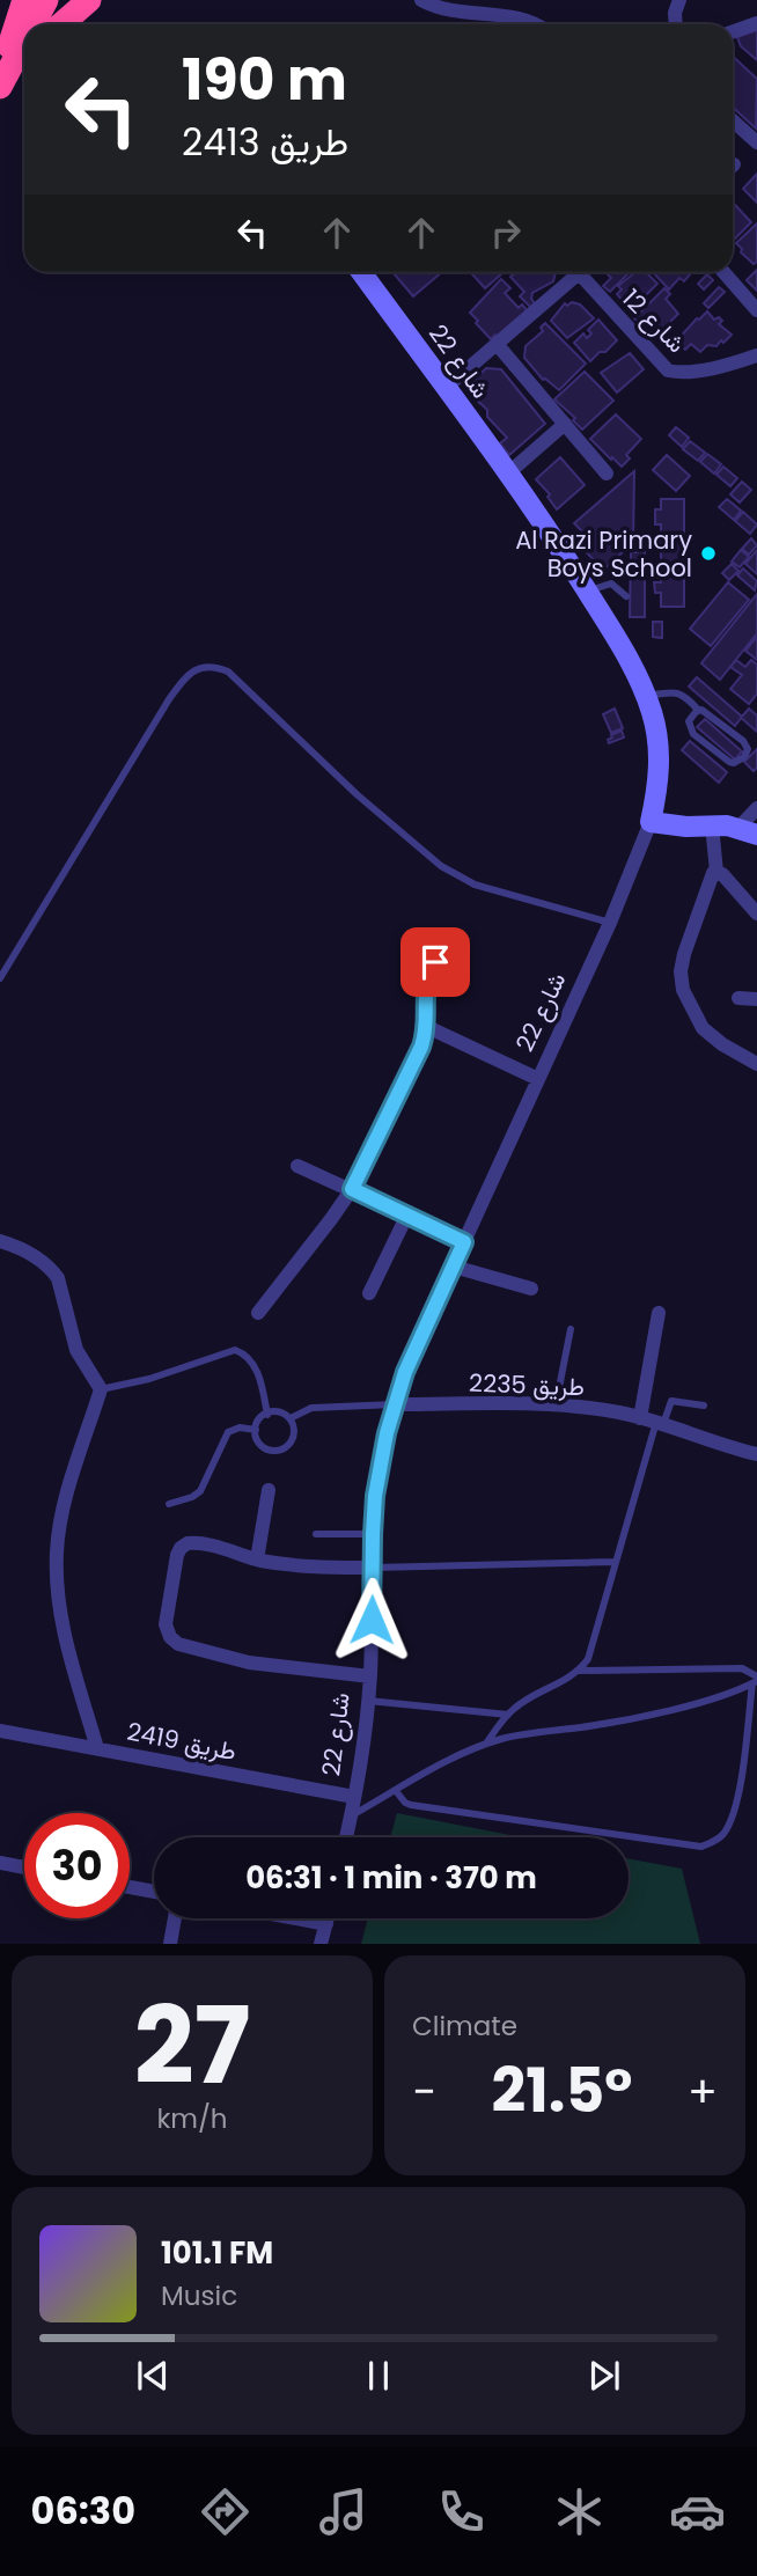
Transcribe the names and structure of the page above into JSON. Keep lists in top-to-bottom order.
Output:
{
  "streets": {
    "street": [
      "شارع 12",
      "شارع 22",
      "طريق 2235",
      "طريق 2419"
    ]
  },
  "crossings": [
    ["شارع 12", "شارع 22"],
    ["شارع 22", "طريق 2235"],
    ["شارع 22", "طريق 2419"]
  ],
  "places": ["Al Razi Primary Boys School"],
  "page": {
    "turn": ["190 m", "طريق 2413"],
    "limit": "30",
    "trip": "06:31 · 1 min · 370 m",
    "tile": [
      ["27", "km/h"],
      "Climate"
    ],
    "heat": ["−", "21.5°", "+"],
    "song": ["101.1 FM", "Music"],
    "tabs": "06:30"
  }
}
